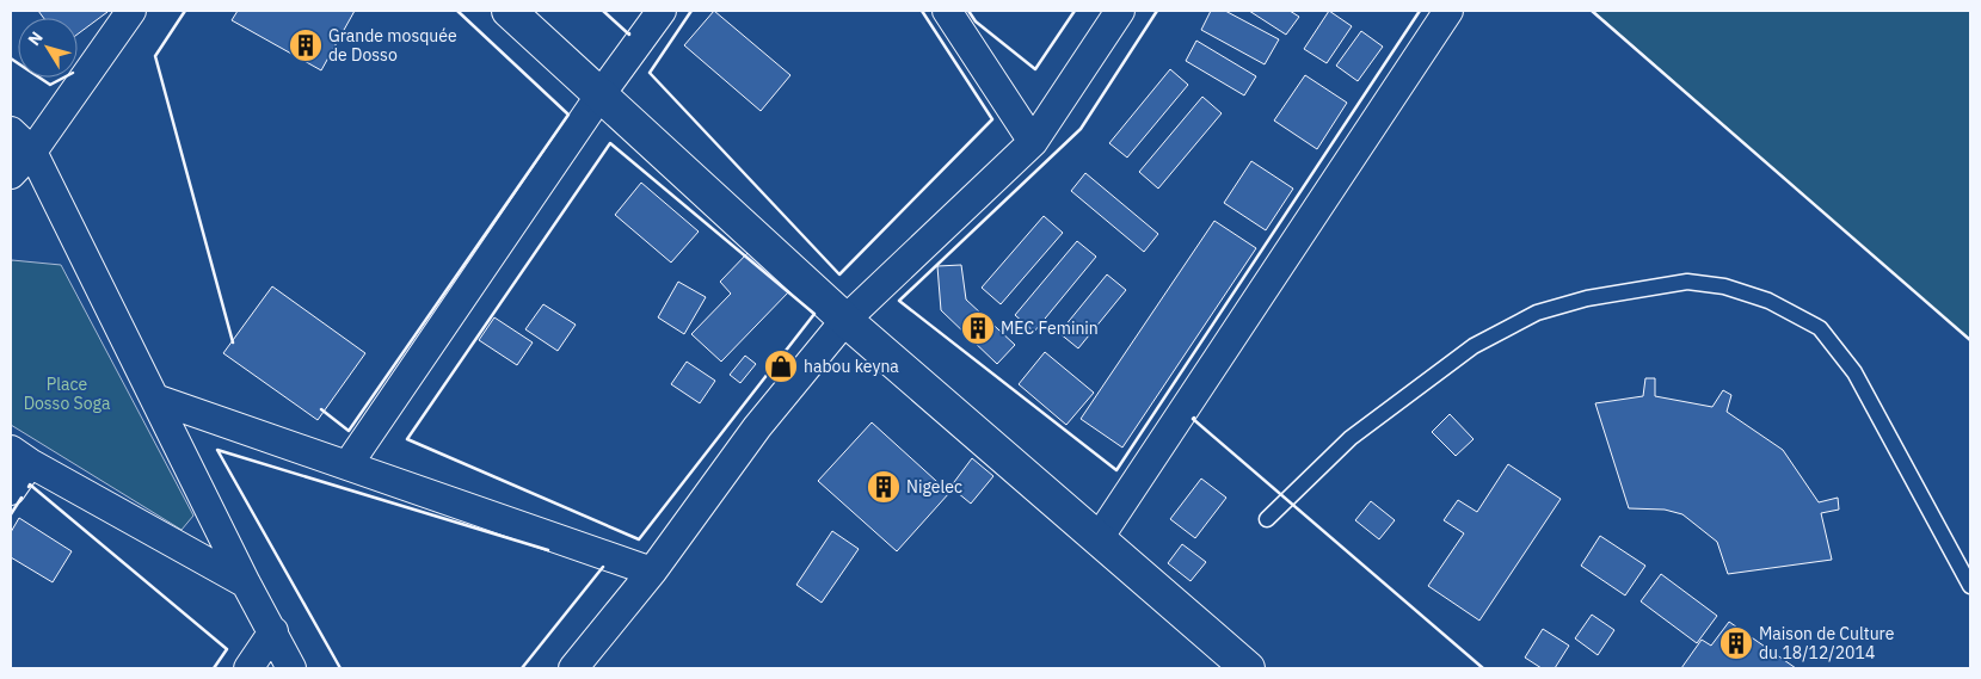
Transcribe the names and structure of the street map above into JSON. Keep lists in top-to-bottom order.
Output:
{
  "parks": ["Place Dosso Soga"],
  "places": {
    "building": [
      "Grande mosquée de Dosso",
      "MEC Feminin",
      "Nigelec",
      "Maison de Culture du 18/12/2014"
    ],
    "shop": ["habou keyna"]
  },
  "north": "top left"
}
